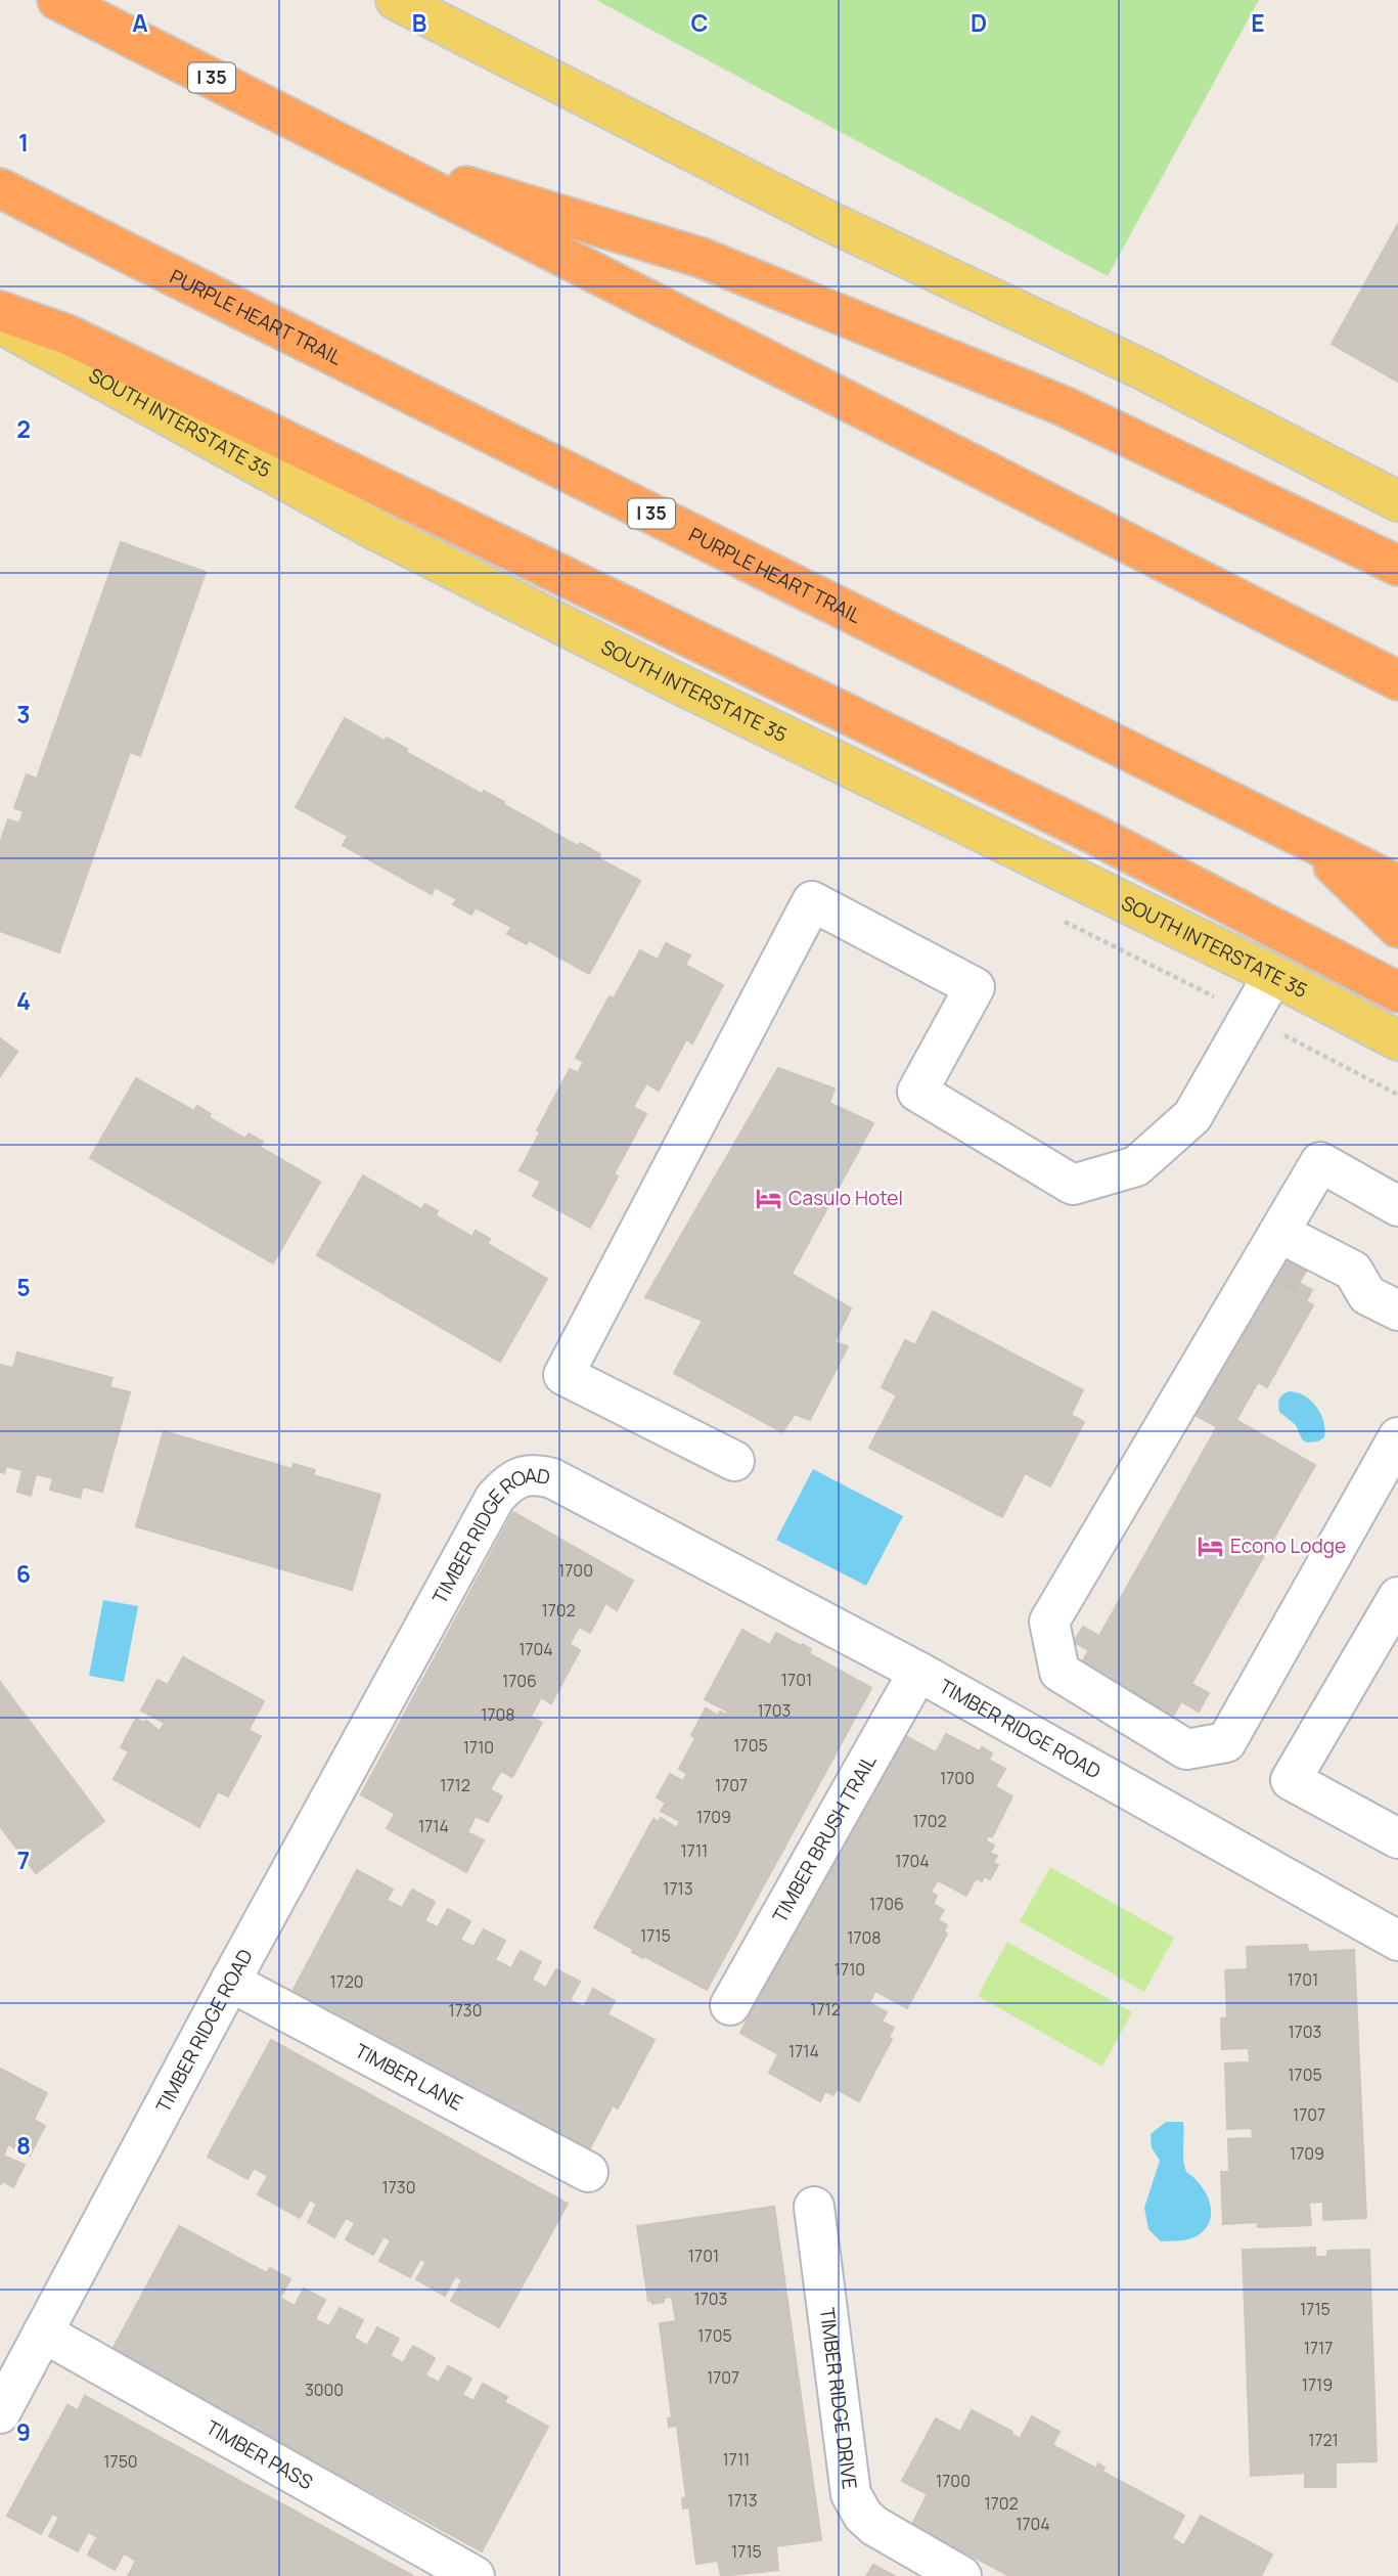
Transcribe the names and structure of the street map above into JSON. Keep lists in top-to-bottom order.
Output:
{
  "streets": {
    "highway": ["I 35", "PURPLE HEART TRAIL"],
    "main road": ["SOUTH INTERSTATE 35"],
    "street": [
      "TIMBER RIDGE ROAD",
      "TIMBER BRUSH TRAIL",
      "TIMBER LANE",
      "TIMBER RIDGE DRIVE",
      "TIMBER PASS"
    ]
  },
  "crossings": [
    ["TIMBER RIDGE ROAD", "TIMBER BRUSH TRAIL"],
    ["TIMBER RIDGE ROAD", "TIMBER LANE"],
    ["TIMBER RIDGE ROAD", "TIMBER PASS"]
  ],
  "places": {
    "hotel": ["Casulo Hotel", "Econo Lodge"]
  },
  "house_numbers": [
    "1700",
    "1702",
    "1704",
    "1701",
    "1706",
    "1703",
    "1708",
    "1705",
    "1710",
    "1700",
    "1712",
    "1707",
    "1709",
    "1702",
    "1714",
    "1711",
    "1704",
    "1713",
    "1706",
    "1715",
    "1708",
    "1710",
    "1701",
    "1720",
    "1712",
    "1730",
    "1703",
    "1714",
    "1705",
    "1707",
    "1709",
    "1730",
    "1701",
    "1703",
    "1715",
    "1705",
    "1717",
    "1707",
    "1719",
    "3000",
    "1721",
    "1711",
    "1750",
    "1700",
    "1713",
    "1702",
    "1704",
    "1715"
  ],
  "grid": {
    "columns": [
      "A",
      "B",
      "C",
      "D",
      "E"
    ],
    "rows": [
      "1",
      "2",
      "3",
      "4",
      "5",
      "6",
      "7",
      "8",
      "9"
    ]
  }
}
